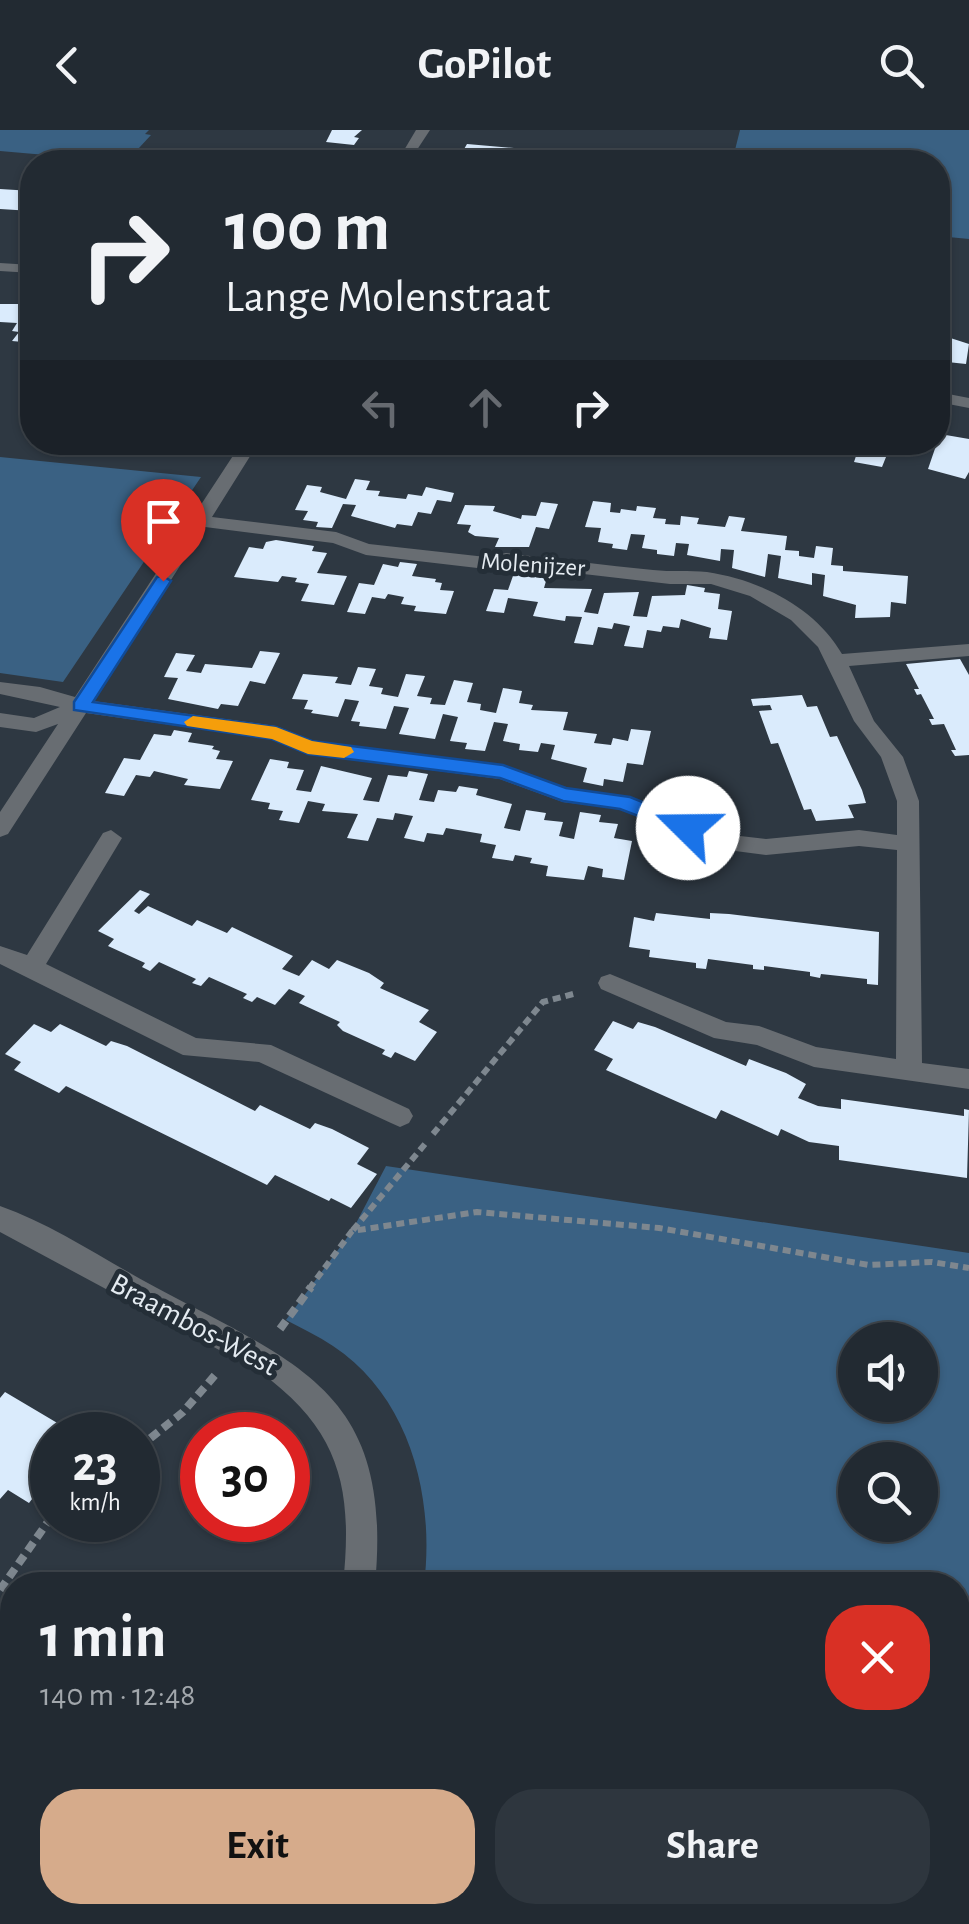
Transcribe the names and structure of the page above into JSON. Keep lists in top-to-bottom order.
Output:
{
  "streets": {
    "street": ["Molenijzer", "Braambos-West"]
  },
  "page": {
    "header": "GoPilot",
    "turn": ["100 m", "Lange Molenstraat"],
    "speed": "23 km/h",
    "limit": "30",
    "heading": ["1 min", "140 m · 12:48"],
    "buttons": ["Exit", "Share"]
  }
}
